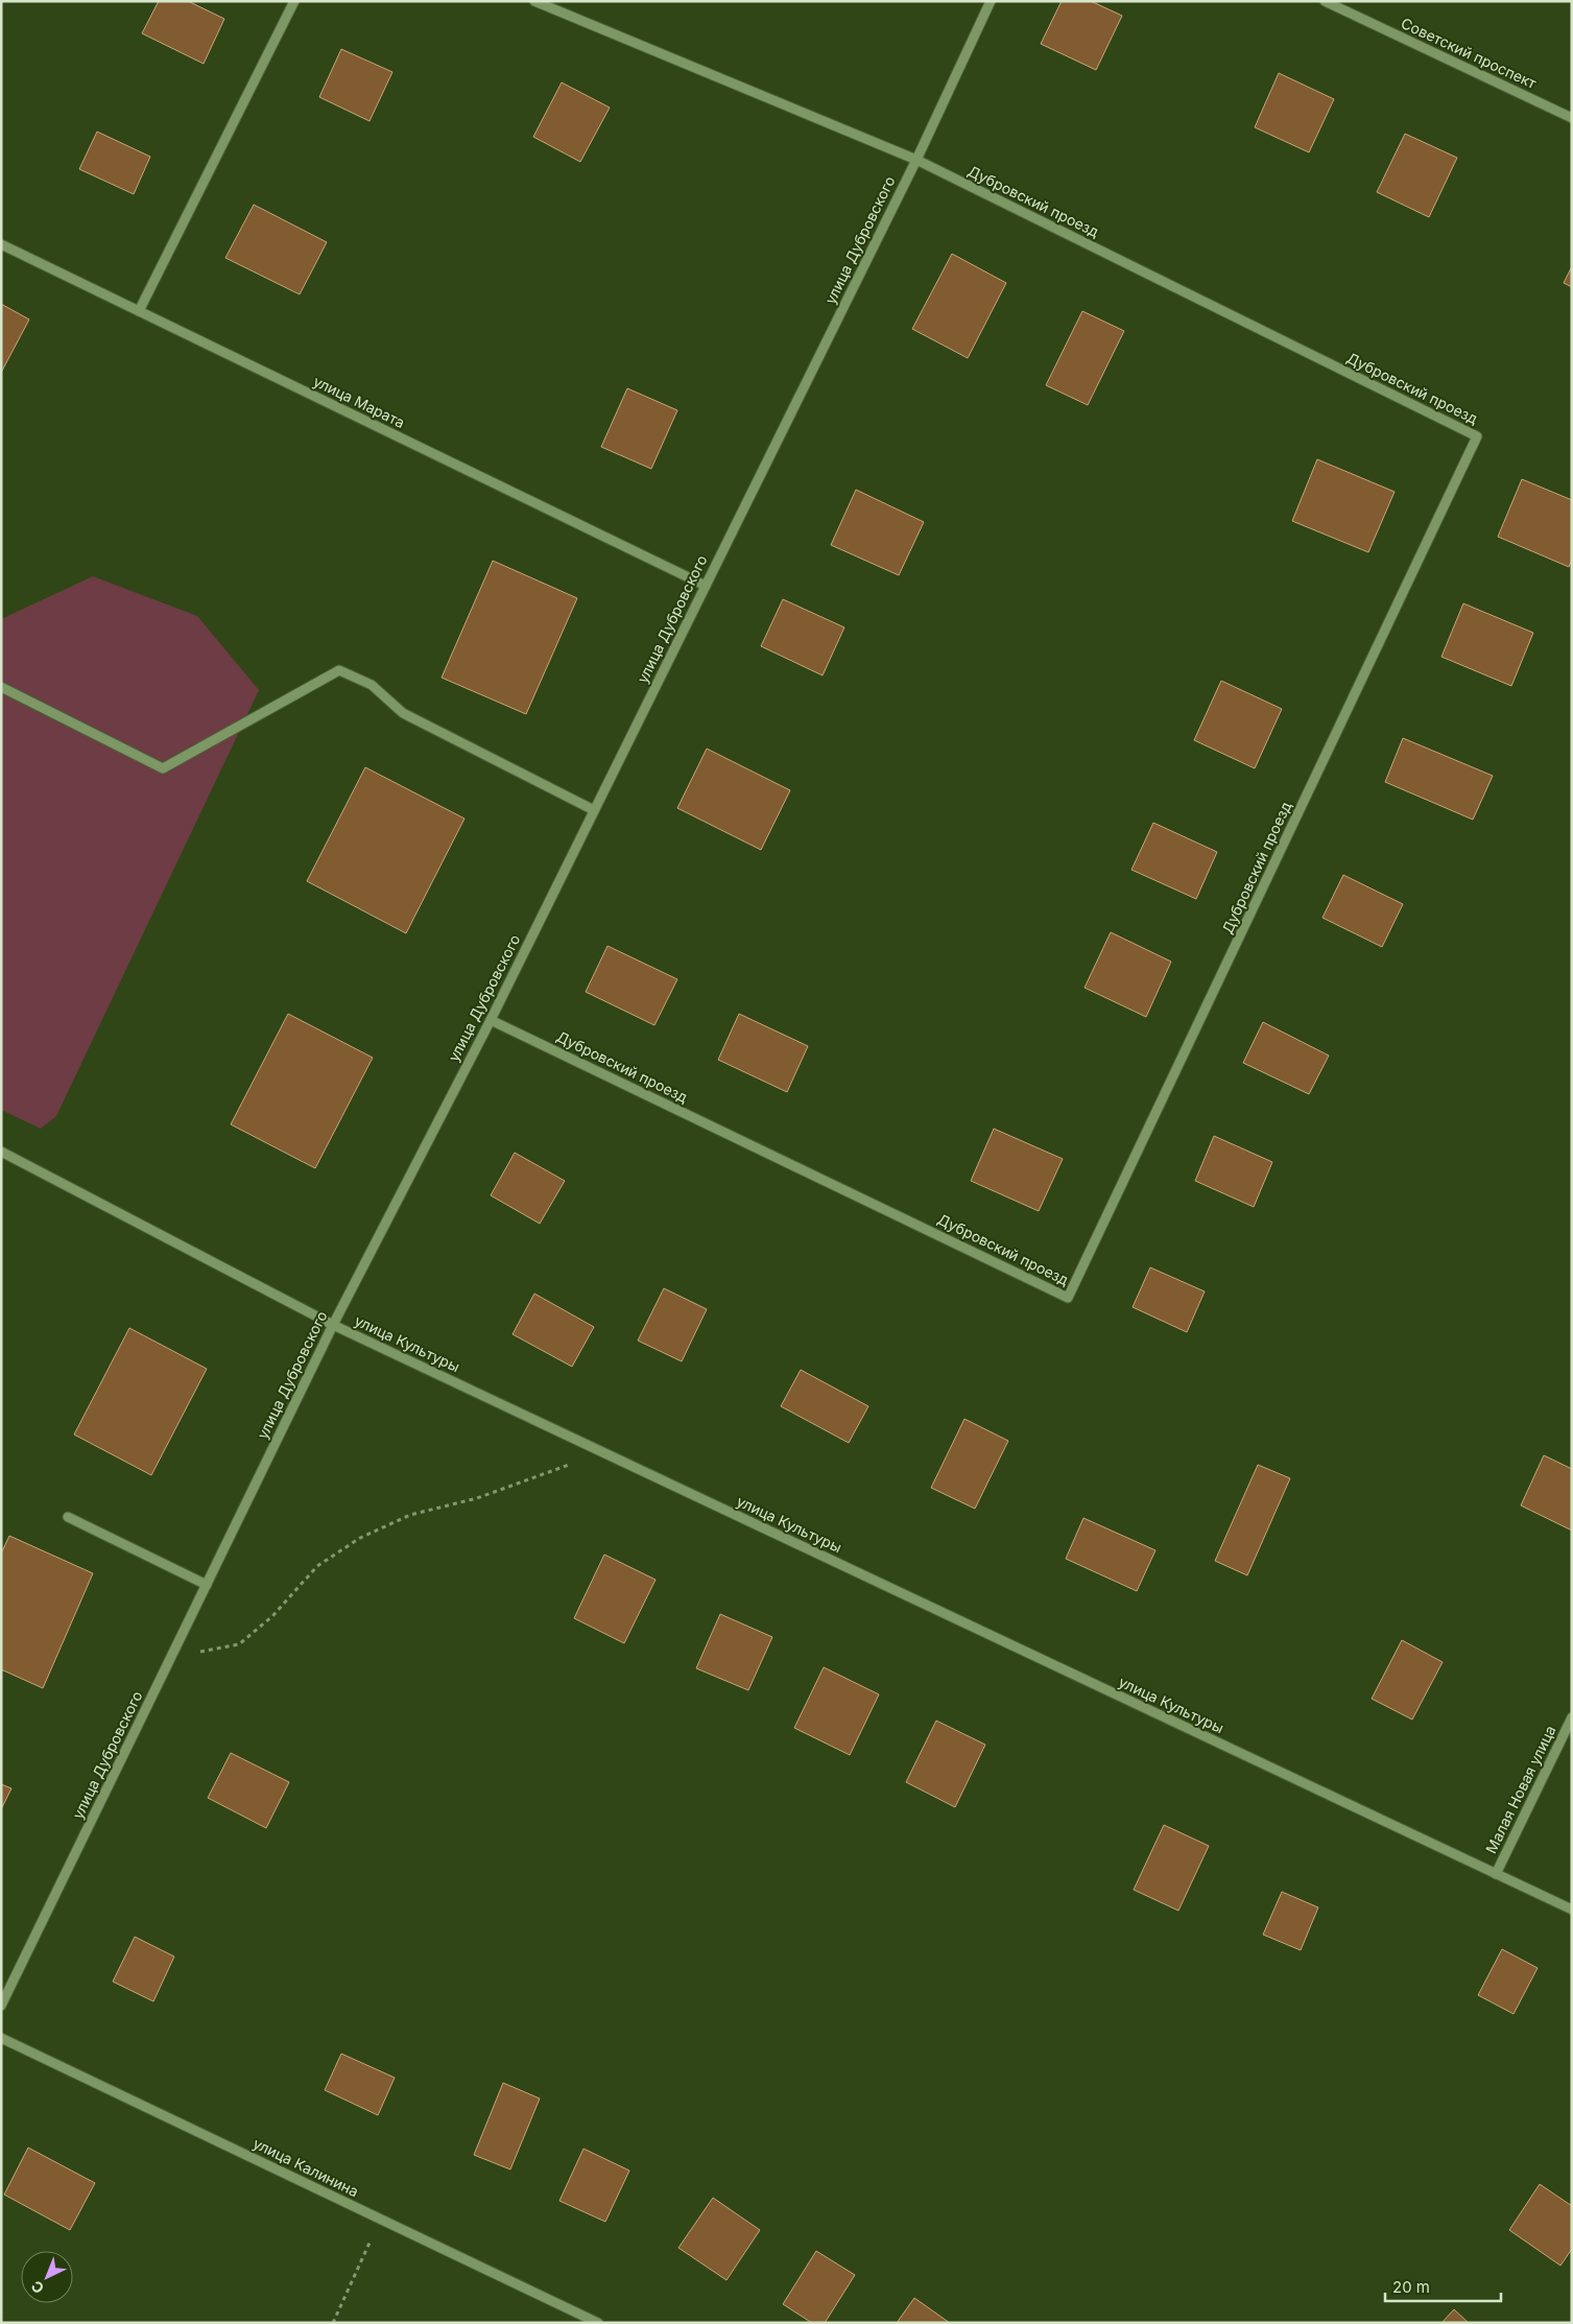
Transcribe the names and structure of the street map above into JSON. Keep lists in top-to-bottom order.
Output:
{
  "streets": {
    "street": [
      "Советский проспект",
      "Дубровский проезд",
      "улица Дубровского",
      "улица Марата",
      "улица Культуры",
      "Малая Новая улица",
      "улица Калинина"
    ]
  },
  "crossings": [
    ["Дубровский проезд", "улица Дубровского"],
    ["улица Дубровского", "улица Марата"],
    ["улица Дубровского", "улица Культуры"],
    ["улица Культуры", "Малая Новая улица"]
  ],
  "scale_bar": "20 m",
  "north": "bottom left"
}
